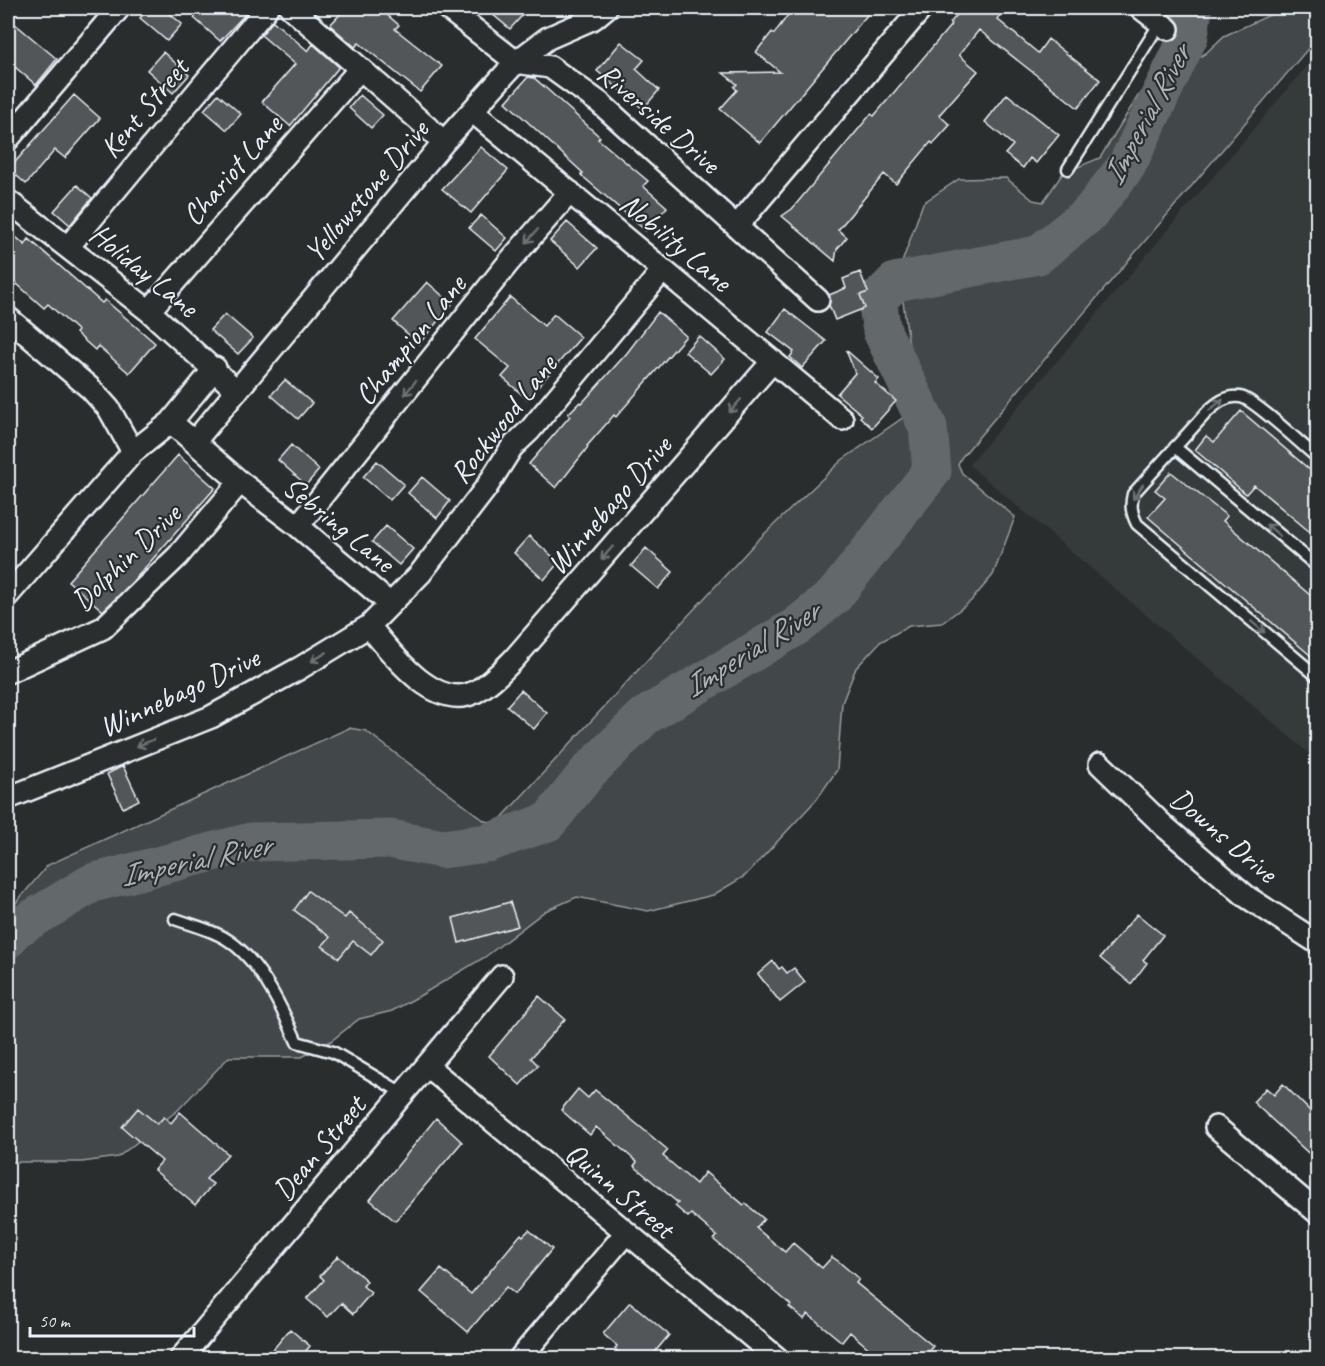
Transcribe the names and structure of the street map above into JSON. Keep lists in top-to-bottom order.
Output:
{
  "streets": {
    "street": [
      "Kent Street",
      "Riverside Drive",
      "Chariot Lane",
      "Yellowstone Drive",
      "Nobility Lane",
      "Holiday Lane",
      "Champion Lane",
      "Rockwood Lane",
      "Winnebago Drive",
      "Sebring Lane",
      "Dolphin Drive",
      "Downs Drive",
      "Dean Street",
      "Quinn Street"
    ]
  },
  "crossings": [
    ["Kent Street", "Holiday Lane"],
    ["Riverside Drive", "Yellowstone Drive"],
    ["Chariot Lane", "Holiday Lane"],
    ["Yellowstone Drive", "Nobility Lane"],
    ["Yellowstone Drive", "Holiday Lane"],
    ["Yellowstone Drive", "Sebring Lane"],
    ["Nobility Lane", "Champion Lane"],
    ["Nobility Lane", "Rockwood Lane"],
    ["Nobility Lane", "Winnebago Drive"],
    ["Champion Lane", "Sebring Lane"],
    ["Rockwood Lane", "Sebring Lane"],
    ["Winnebago Drive", "Sebring Lane"],
    ["Sebring Lane", "Dolphin Drive"],
    ["Dean Street", "Quinn Street"]
  ],
  "one_way": ["Champion Lane", "Winnebago Drive"],
  "water": ["Imperial River"],
  "scale_bar": "50 m"
}
